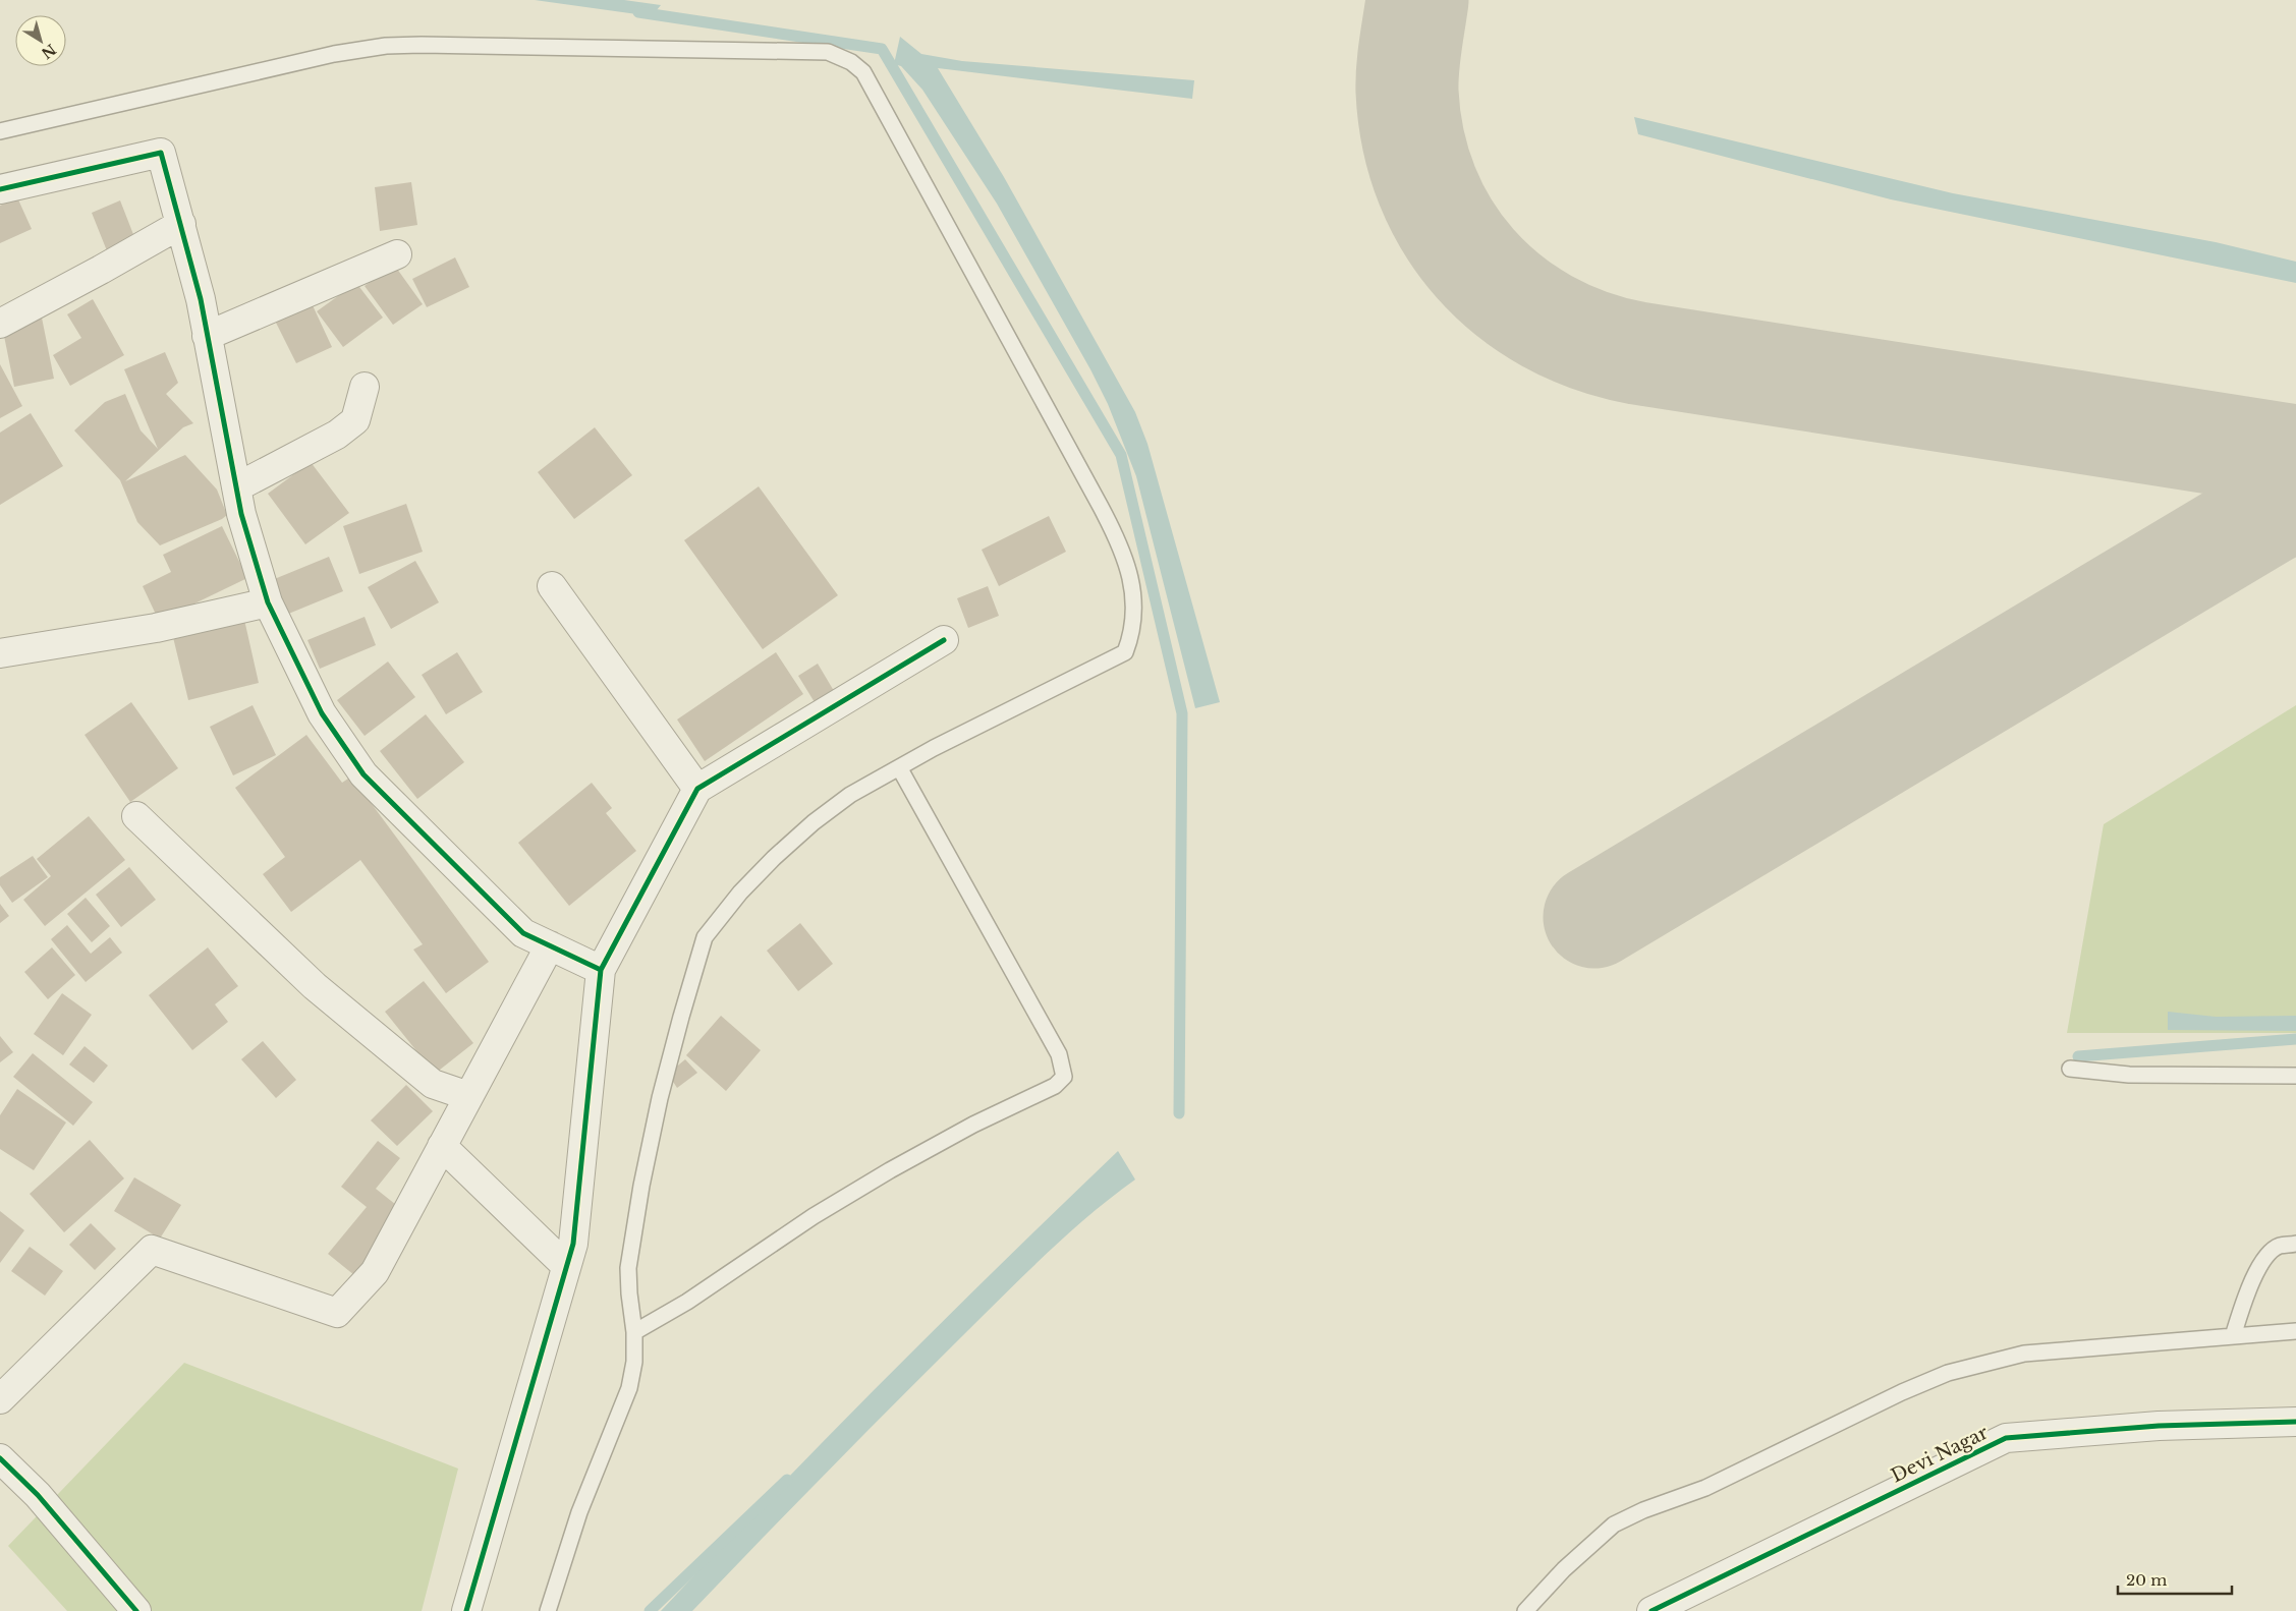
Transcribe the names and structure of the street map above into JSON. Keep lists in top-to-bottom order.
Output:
{
  "streets": {
    "street": ["Devi Nagar"]
  },
  "scale_bar": "20 m",
  "north": "bottom right"
}
